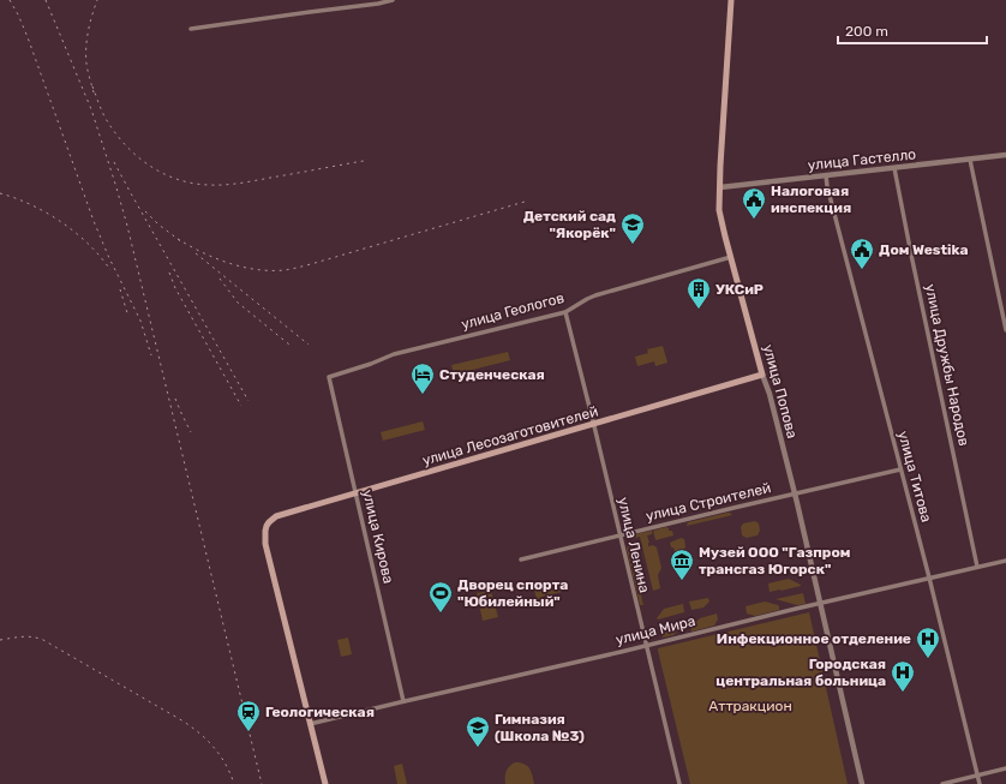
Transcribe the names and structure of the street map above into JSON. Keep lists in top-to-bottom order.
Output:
{
  "streets": {
    "main road": ["улица Попова", "улица Лесозаготовителей"],
    "street": [
      "улица Гастелло",
      "улица Геологов",
      "улица Дружбы Народов",
      "улица Титова",
      "улица Строителей",
      "улица Кирова",
      "улица Ленина",
      "улица Мира"
    ]
  },
  "crossings": [
    ["улица Гастелло", "улица Дружбы Народов"],
    ["улица Гастелло", "улица Попова"],
    ["улица Гастелло", "улица Титова"],
    ["улица Геологов", "улица Попова"],
    ["улица Геологов", "улица Кирова"],
    ["улица Геологов", "улица Ленина"],
    ["улица Дружбы Народов", "улица Мира"],
    ["улица Попова", "улица Лесозаготовителей"],
    ["улица Попова", "улица Строителей"],
    ["улица Попова", "улица Мира"],
    ["улица Лесозаготовителей", "улица Кирова"],
    ["улица Лесозаготовителей", "улица Ленина"],
    ["улица Лесозаготовителей", "улица Мира"],
    ["улица Титова", "улица Строителей"],
    ["улица Титова", "улица Мира"],
    ["улица Строителей", "улица Ленина"],
    ["улица Кирова", "улица Мира"],
    ["улица Ленина", "улица Мира"]
  ],
  "parks": ["Аттракцион"],
  "places": {
    "public building": ["Налоговая инспекция", "Дом Westika"],
    "school or university": ["Детский сад \"Якорёк\"", "Гимназия (Школа №3)"],
    "building": ["УКСиР"],
    "hotel": ["Студенческая"],
    "museum": ["Музей ООО \"Газпром трансгаз Югорск\""],
    "sports": ["Дворец спорта \"Юбилейный\""],
    "hospital": ["Инфекционное отделение", "Городская центральная больница"],
    "station": ["Геологическая"]
  },
  "scale_bar": "200 m"
}
